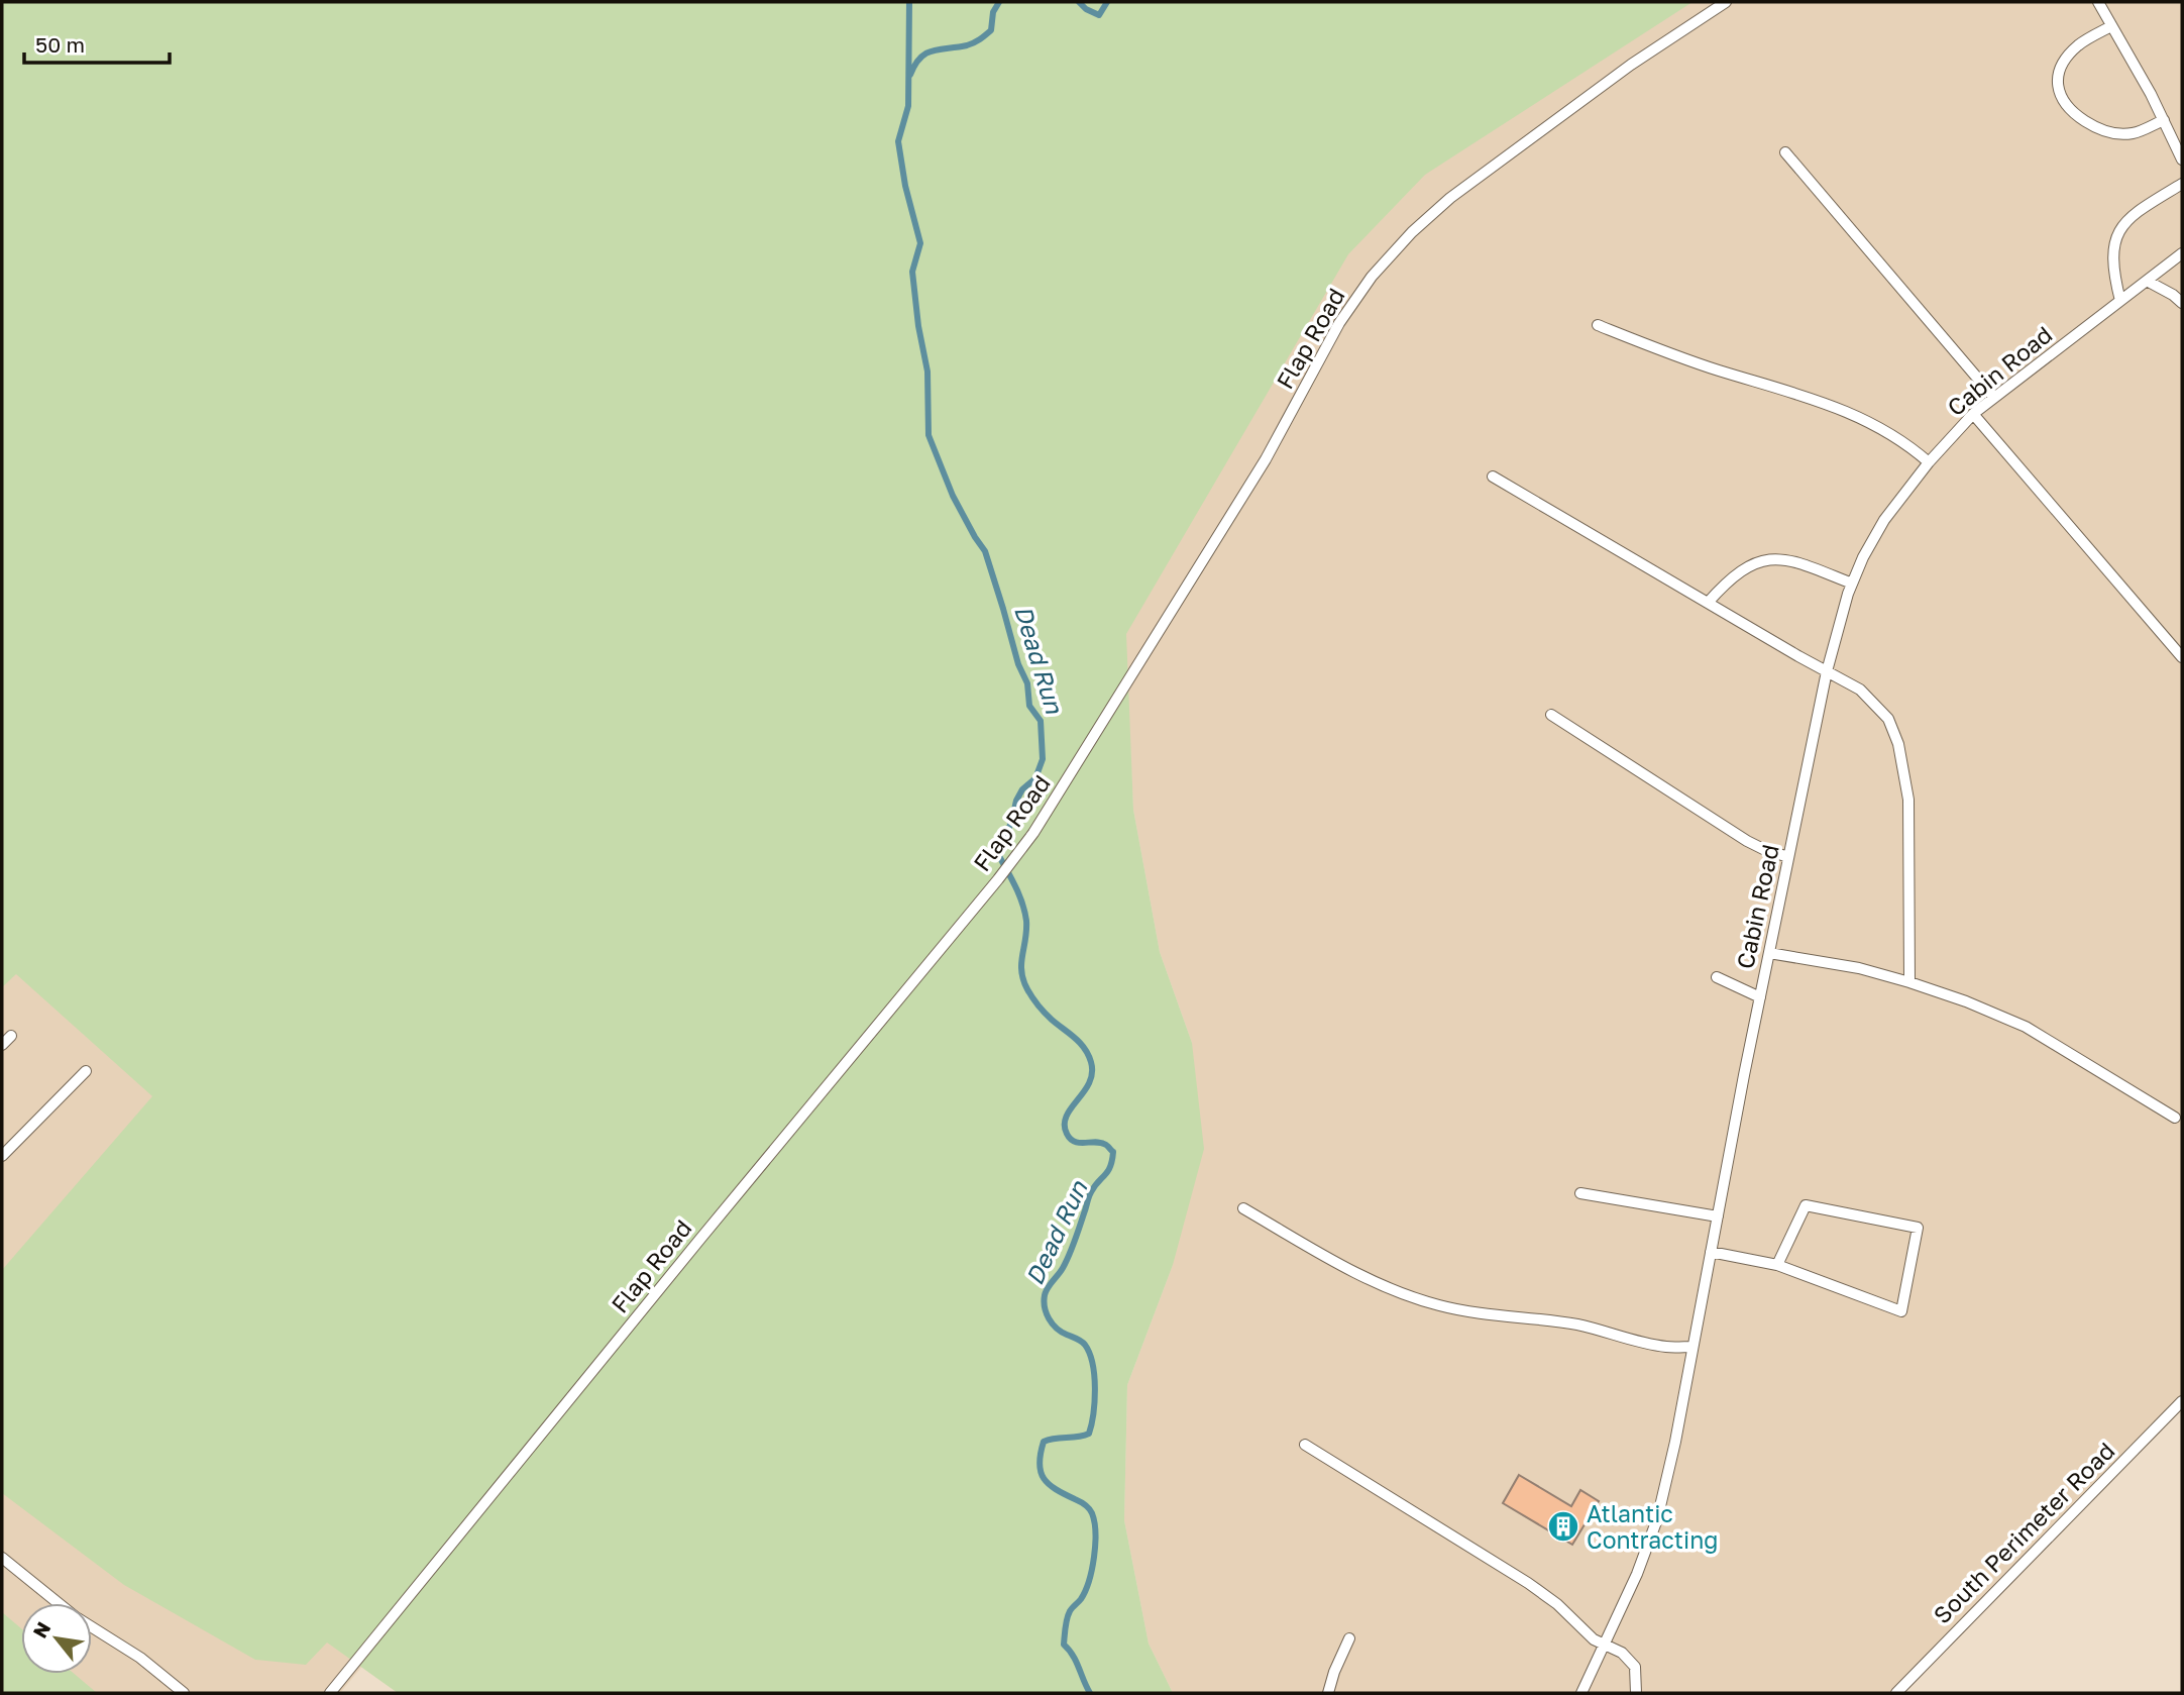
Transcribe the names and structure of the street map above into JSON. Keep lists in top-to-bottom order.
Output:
{
  "streets": {
    "lane": ["Flap Road", "Cabin Road", "South Perimeter Road"]
  },
  "water": ["Dead Run"],
  "places": {
    "building": ["Atlantic Contracting"]
  },
  "scale_bar": "50 m",
  "north": "top left"
}
